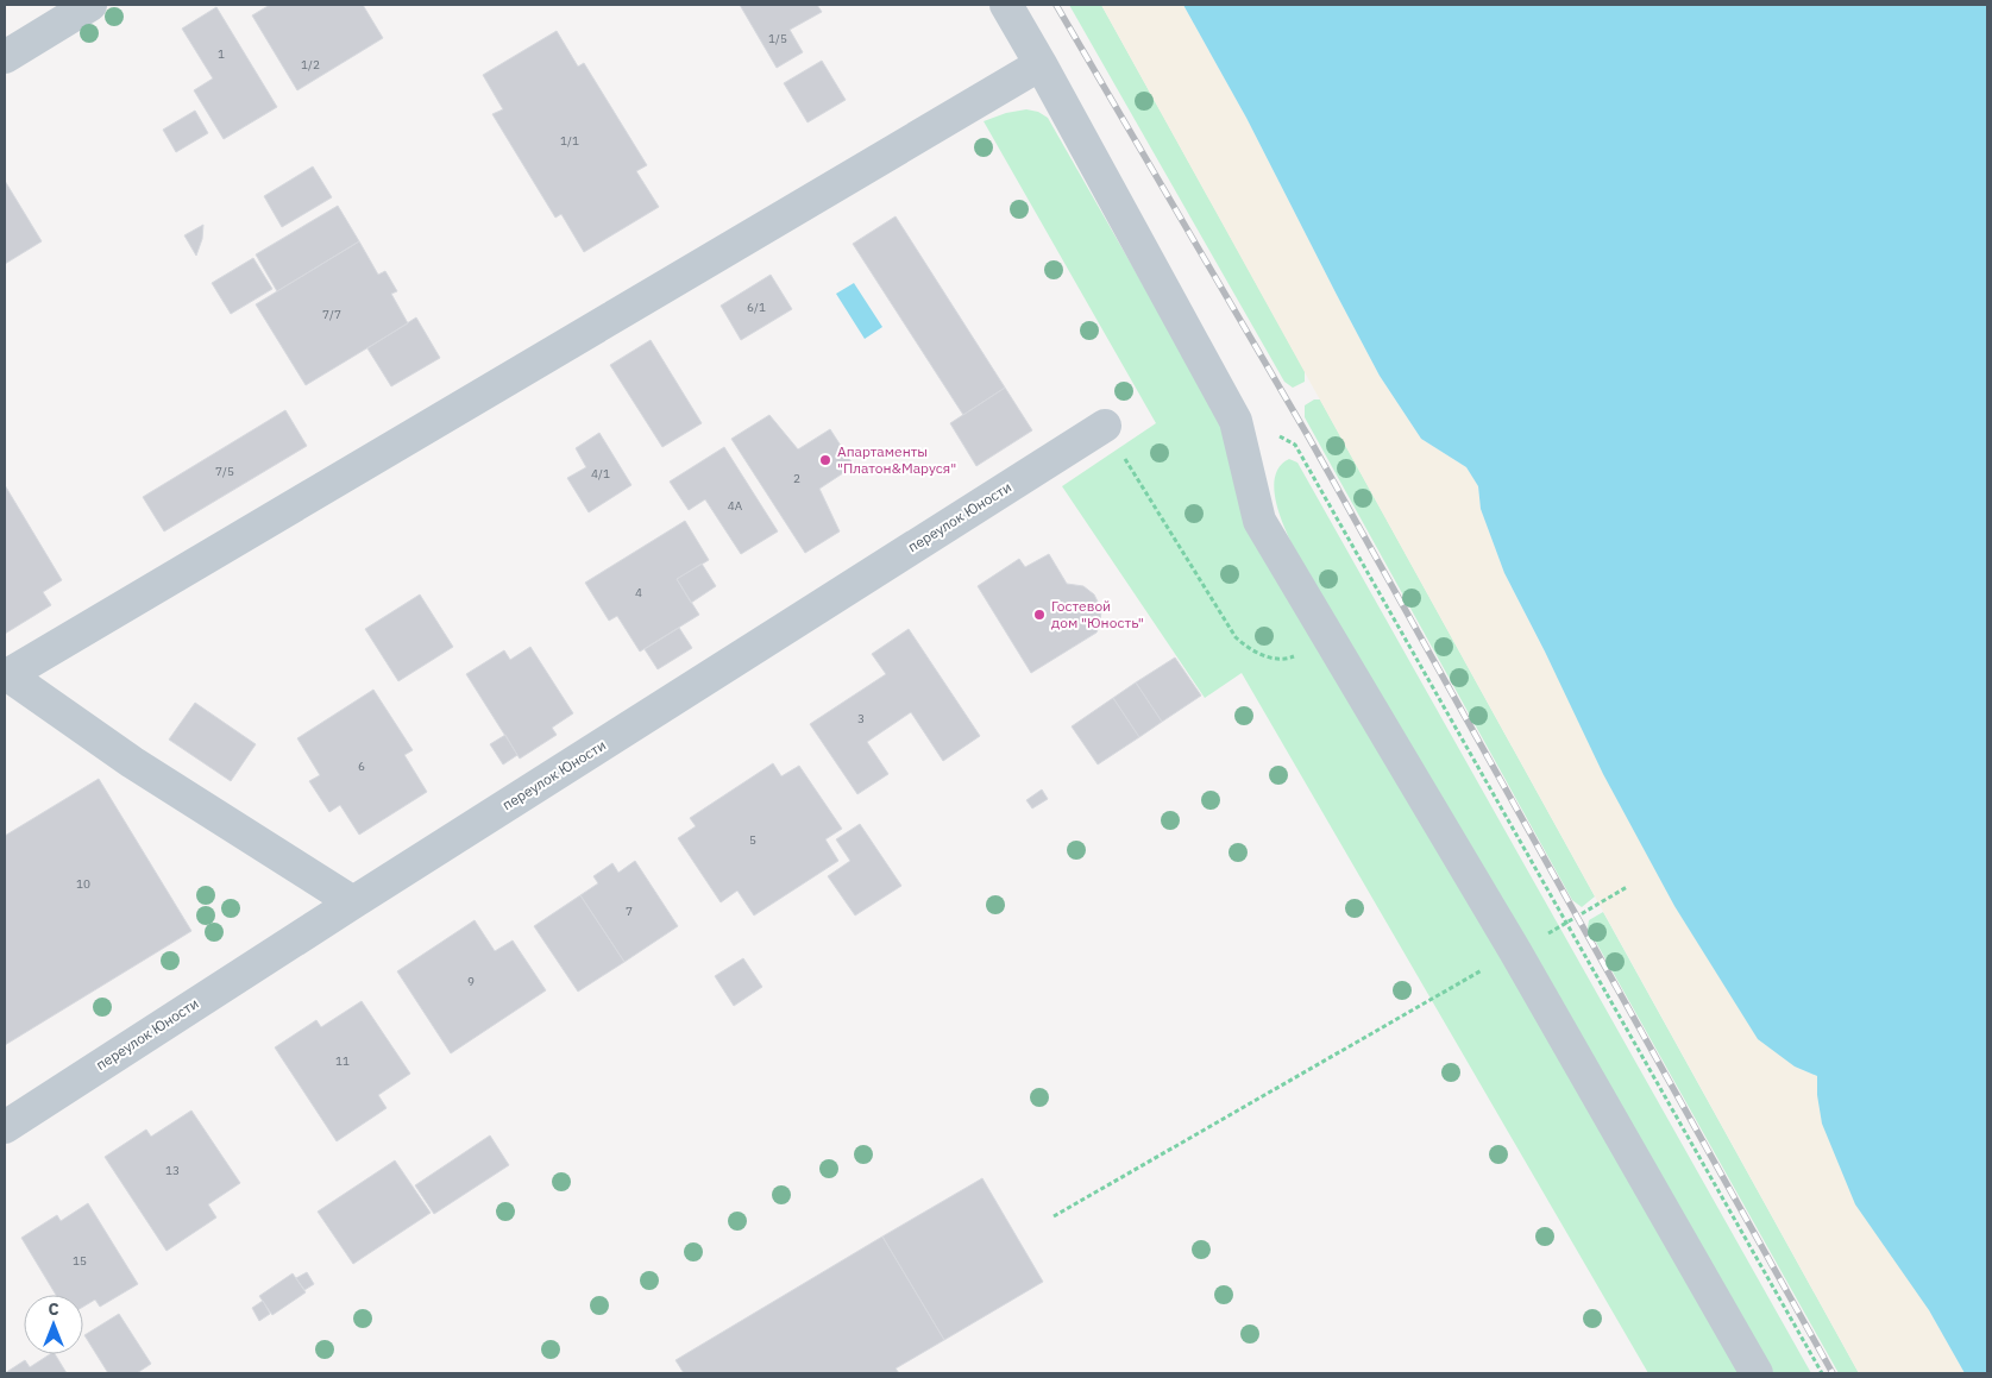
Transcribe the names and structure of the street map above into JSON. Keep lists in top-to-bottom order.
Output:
{
  "streets": {
    "street": ["переулок Юности"]
  },
  "places": ["Апартаменты \"Платон&Маруся\"", "Гостевой дом \"Юность\""],
  "house_numbers": [
    "1/5",
    "1",
    "1/2",
    "1/1",
    "6/1",
    "7/7",
    "7/5",
    "4/1",
    "2",
    "4А",
    "4",
    "3",
    "6",
    "5",
    "10",
    "7",
    "9",
    "11",
    "13",
    "15"
  ],
  "north": "top"
}
